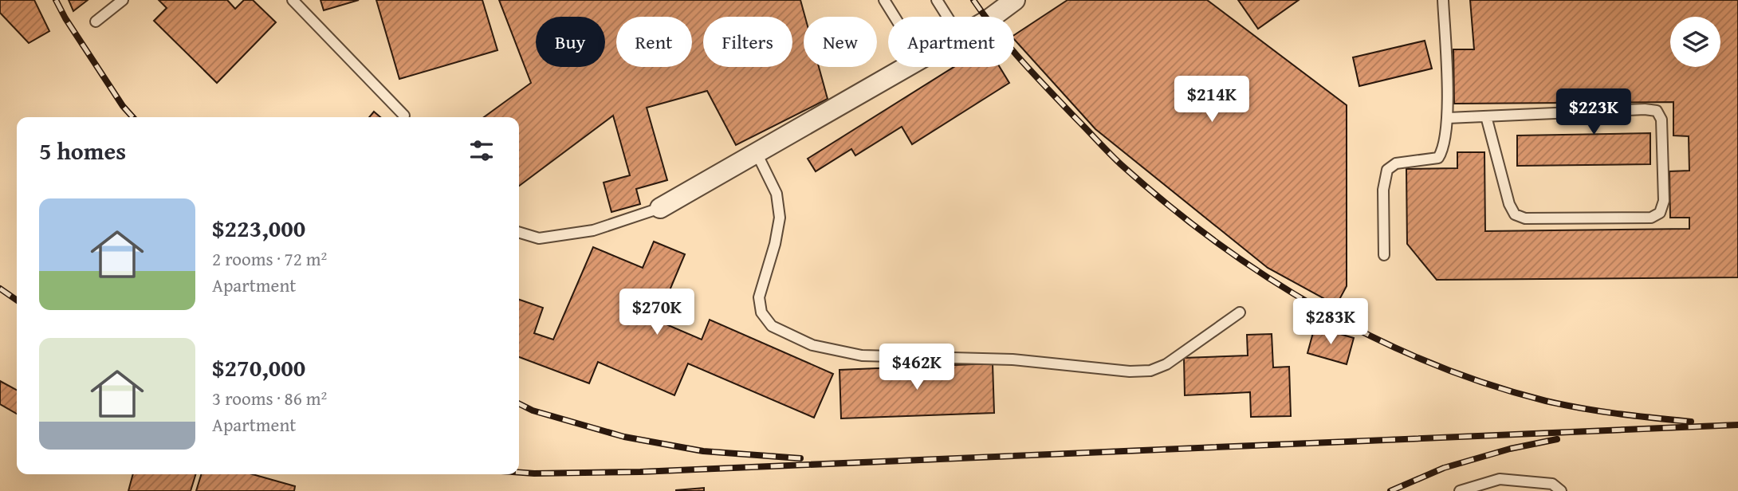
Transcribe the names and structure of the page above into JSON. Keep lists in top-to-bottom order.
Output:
{
  "page": {
    "chip": [
      "Buy",
      "Rent",
      "Filters",
      "New",
      "Apartment"
    ],
    "price": [
      "$214K",
      "$223K",
      "$270K",
      "$283K",
      "$462K"
    ],
    "heading": "5 homes",
    "list": [
      {
        "name": "$223,000",
        "note": "2 rooms · 72 m² · Apartment"
      },
      {
        "name": "$270,000",
        "note": "3 rooms · 86 m² · Apartment"
      }
    ]
  }
}
